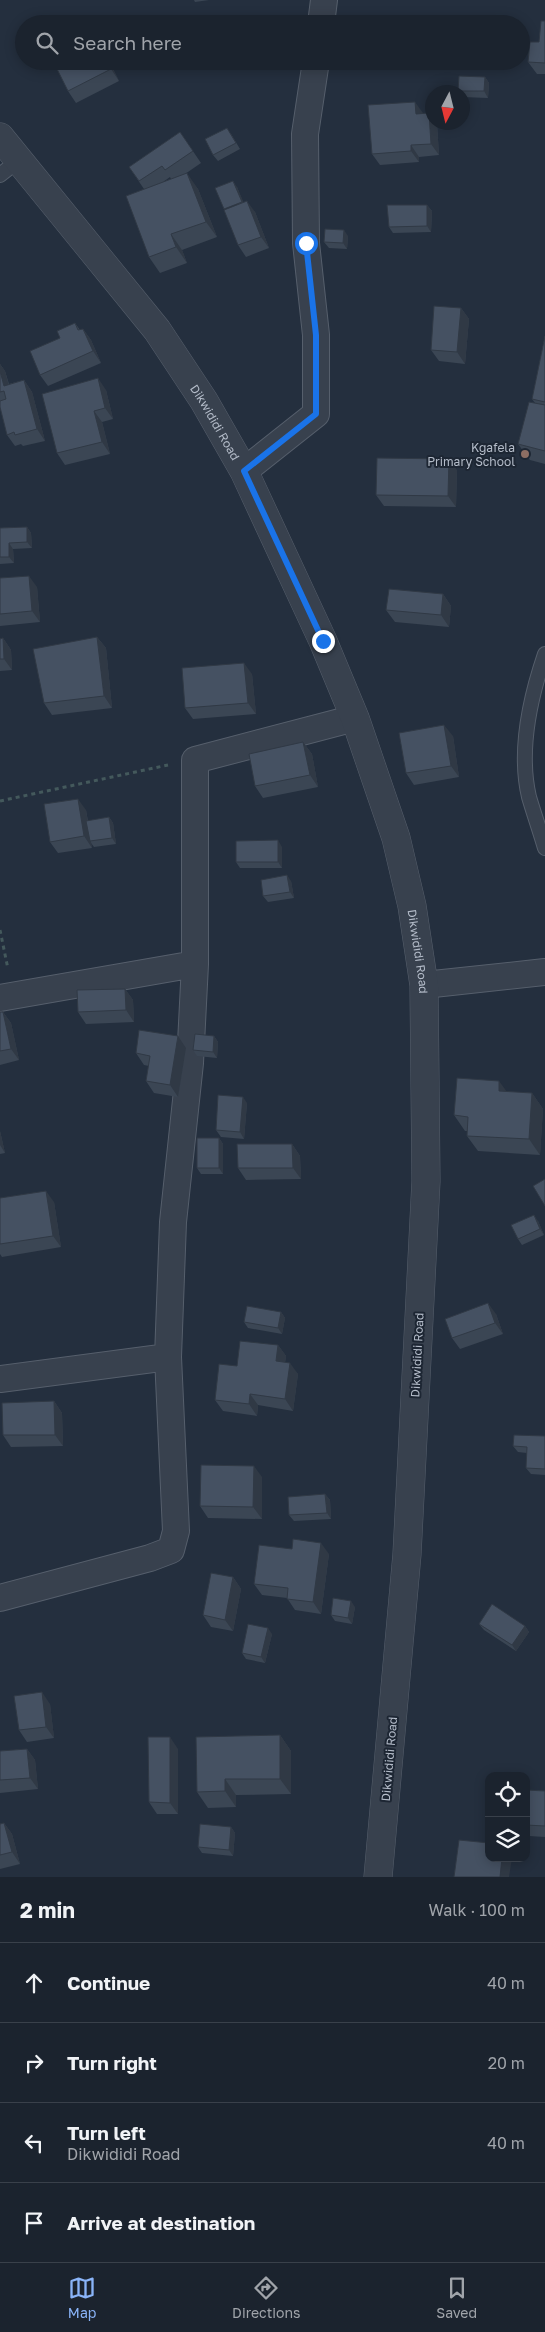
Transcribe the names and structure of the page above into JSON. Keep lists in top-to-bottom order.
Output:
{
  "streets": {
    "street": ["Dikwididi Road"]
  },
  "places": ["Kgafela Primary School"],
  "north": "bottom",
  "page": {
    "search": "Search here",
    "heading": ["2 min", "Walk · 100 m"],
    "list": [
      ["Continue", "40 m"],
      ["Turn right", "20 m"],
      ["Turn left", "Dikwididi Road", "40 m"],
      "Arrive at destination"
    ],
    "nav": ["Map", "Directions", "Saved"]
  }
}
